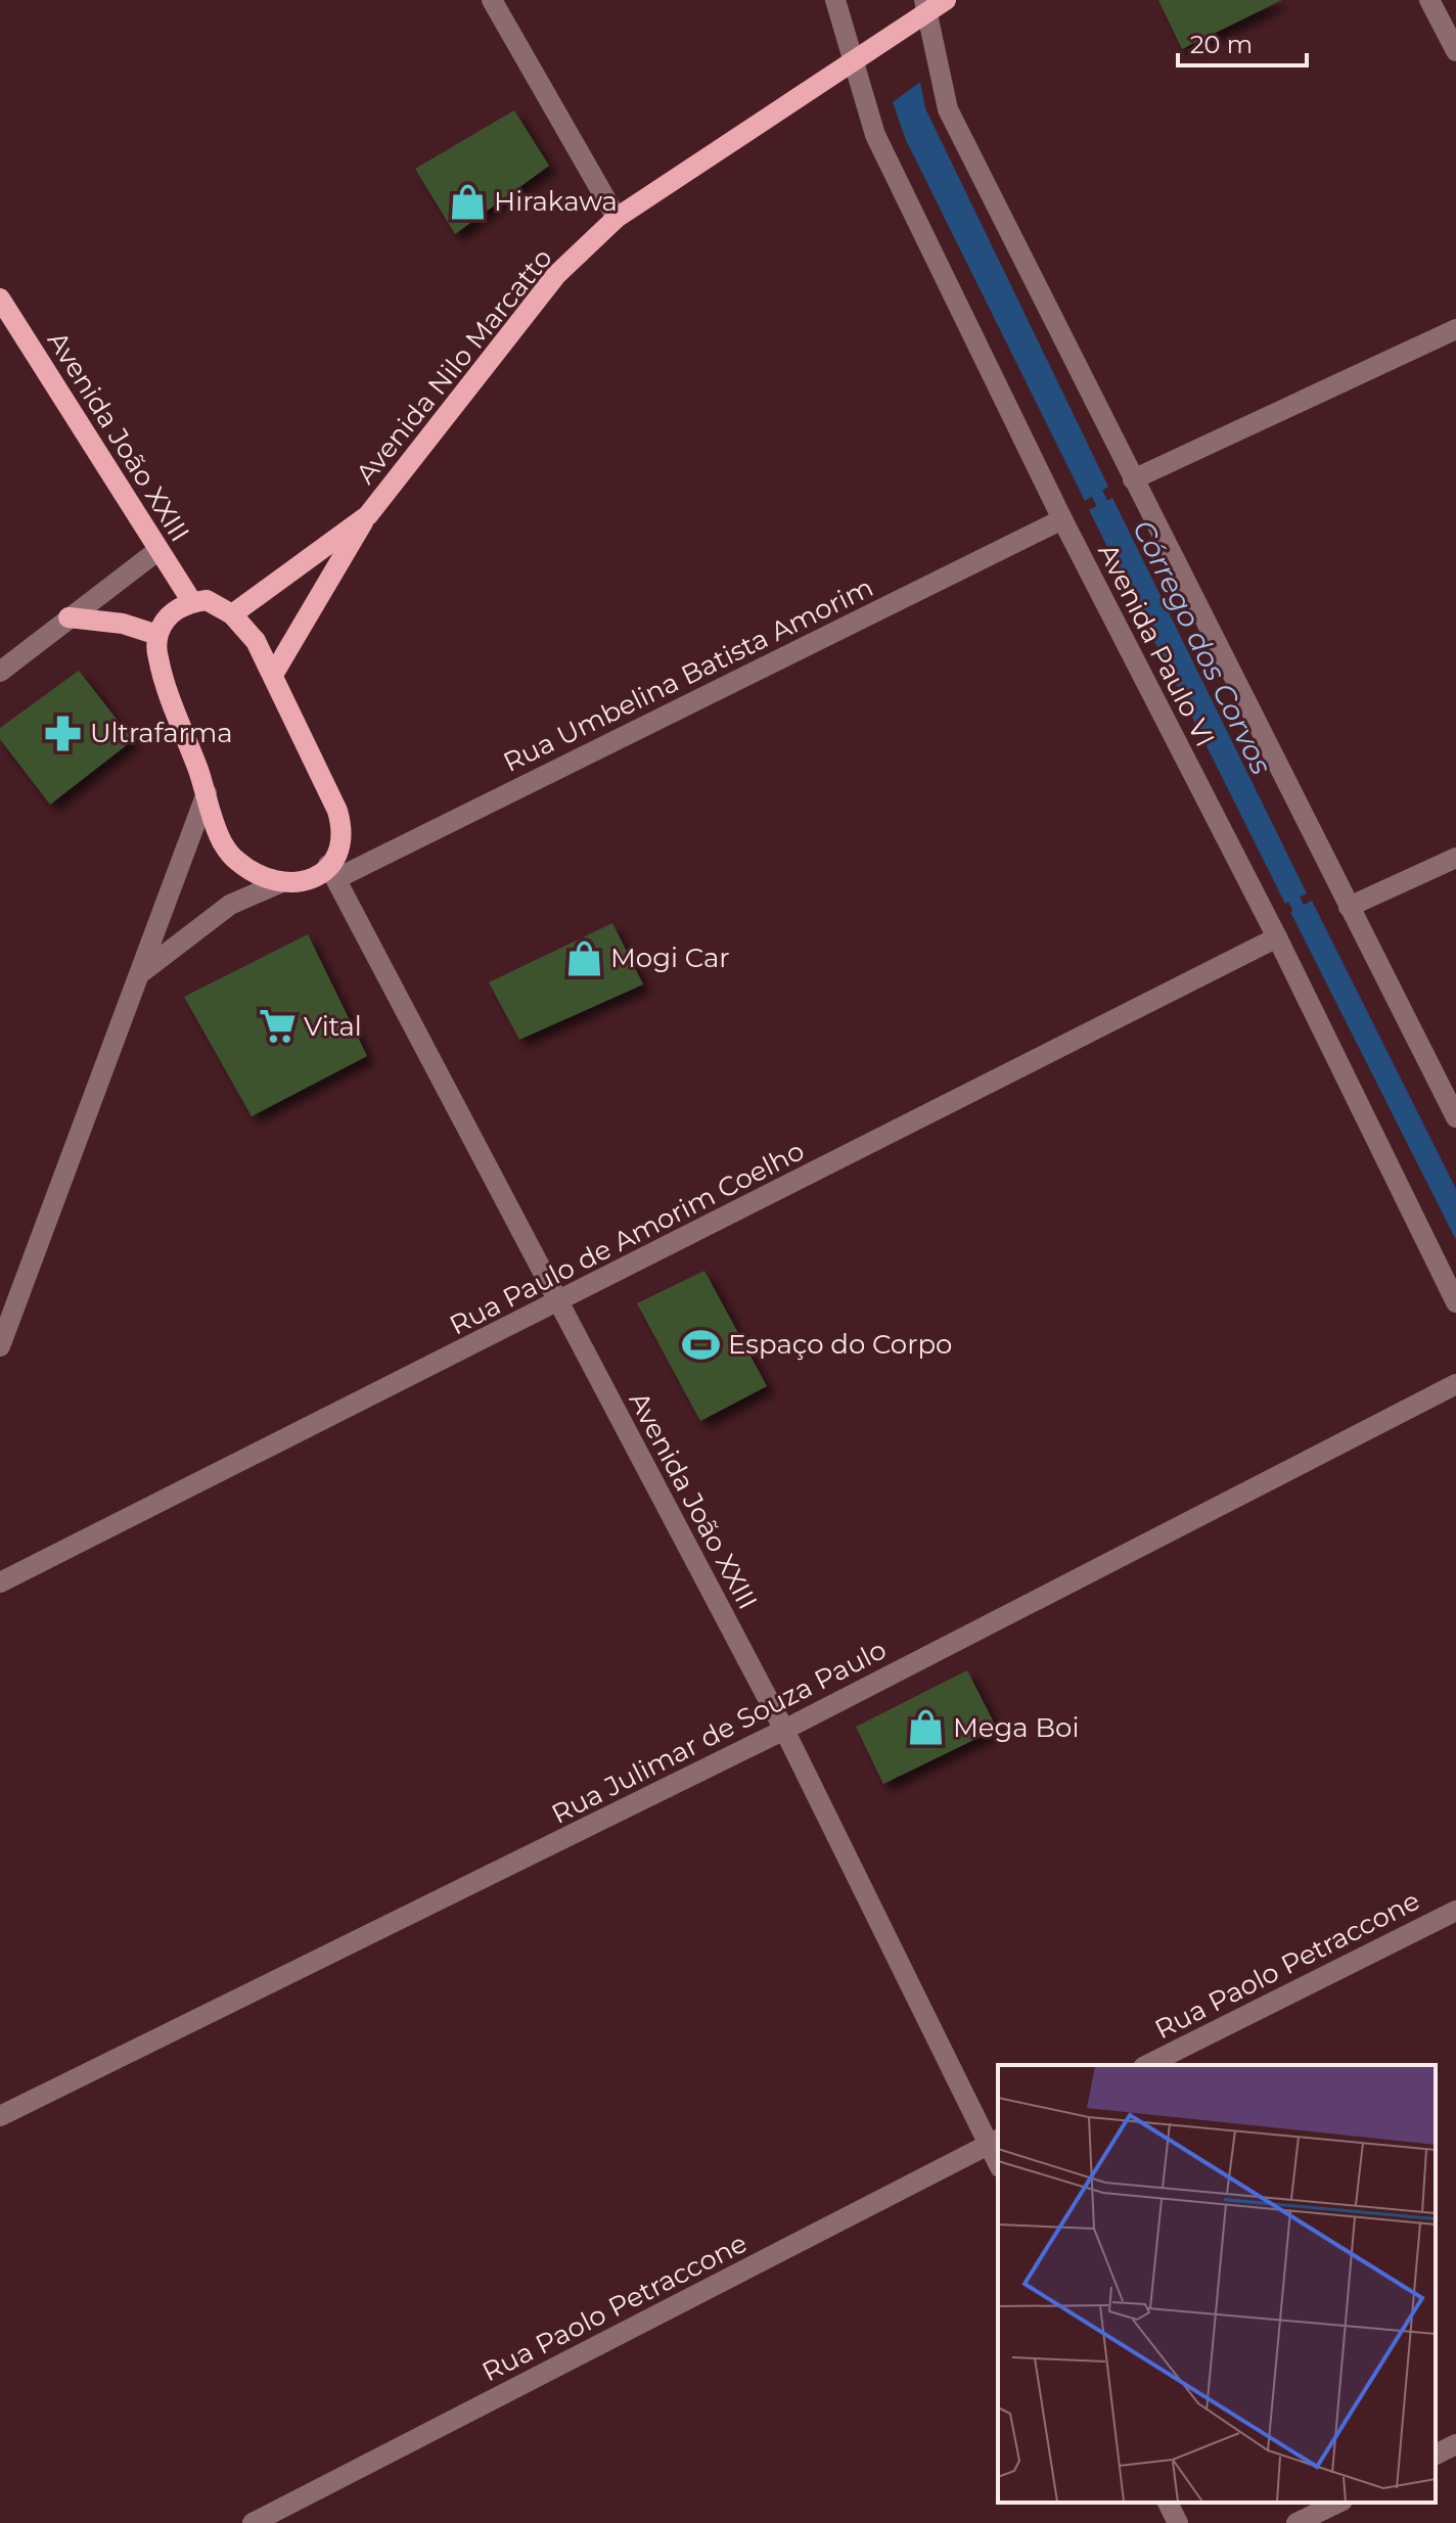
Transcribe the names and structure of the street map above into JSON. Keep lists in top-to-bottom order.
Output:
{
  "streets": {
    "main road": ["Avenida Nilo Marcatto", "Avenida João XXIII"],
    "street": [
      "Avenida Paulo VI",
      "Rua Umbelina Batista Amorim",
      "Rua Paulo de Amorim Coelho",
      "Rua Julimar de Souza Paulo",
      "Rua Paolo Petraccone"
    ]
  },
  "crossings": [
    ["Avenida Nilo Marcatto", "Avenida Paulo VI"],
    ["Avenida João XXIII", "Rua Umbelina Batista Amorim"],
    ["Avenida João XXIII", "Rua Paulo de Amorim Coelho"],
    ["Avenida João XXIII", "Rua Julimar de Souza Paulo"],
    ["Avenida João XXIII", "Rua Paolo Petraccone"],
    ["Avenida Paulo VI", "Rua Umbelina Batista Amorim"],
    ["Avenida Paulo VI", "Rua Paulo de Amorim Coelho"]
  ],
  "water": ["Córrego dos Corvos"],
  "places": {
    "shop": ["Hirakawa", "Mogi Car", "Mega Boi"],
    "pharmacy": ["Ultrafarma"],
    "supermarket": ["Vital"],
    "sports": ["Espaço do Corpo"]
  },
  "scale_bar": "20 m"
}
